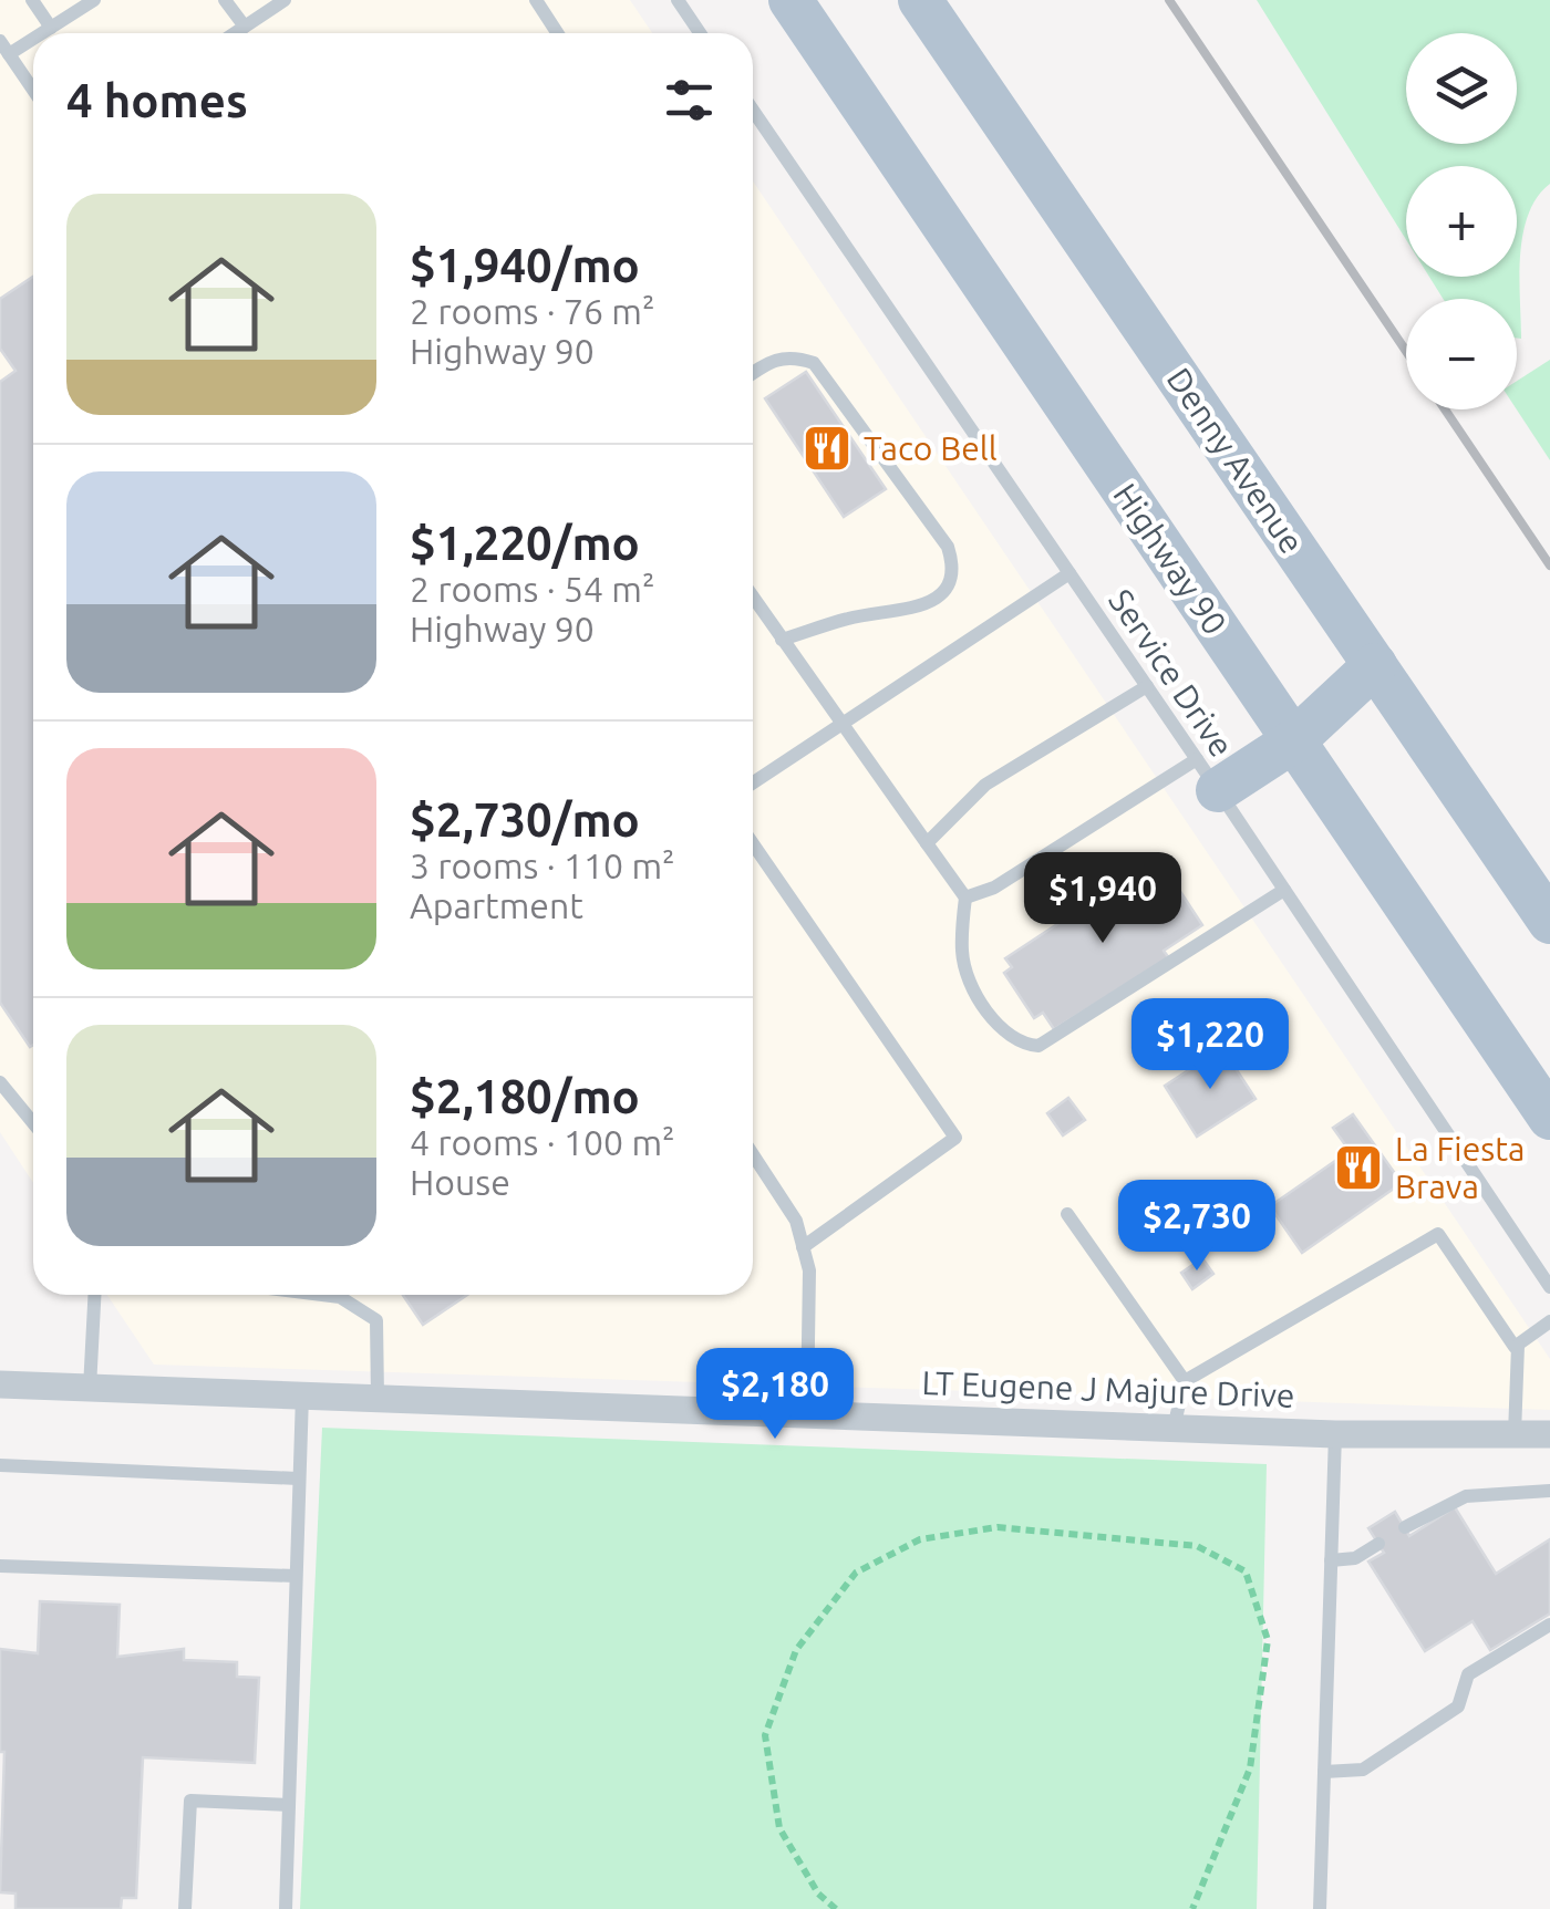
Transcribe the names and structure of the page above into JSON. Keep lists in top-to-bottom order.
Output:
{
  "streets": {
    "main road": ["Denny Avenue", "Highway 90"],
    "street": ["LT Eugene J Majure Drive"],
    "lane": ["Service Drive"]
  },
  "places": {
    "restaurant": ["Taco Bell", "La Fiesta Brava"]
  },
  "page": {
    "map_buttons": ["+", "−"],
    "heading": "4 homes",
    "list": [
      {
        "name": "$1,940/mo",
        "note": "2 rooms · 76 m² · Highway 90"
      },
      {
        "name": "$1,220/mo",
        "note": "2 rooms · 54 m² · Highway 90"
      },
      {
        "name": "$2,730/mo",
        "note": "3 rooms · 110 m² · Apartment"
      },
      {
        "name": "$2,180/mo",
        "note": "4 rooms · 100 m² · House"
      }
    ],
    "price": [
      "$1,940",
      "$1,220",
      "$2,730",
      "$2,180"
    ]
  }
}
